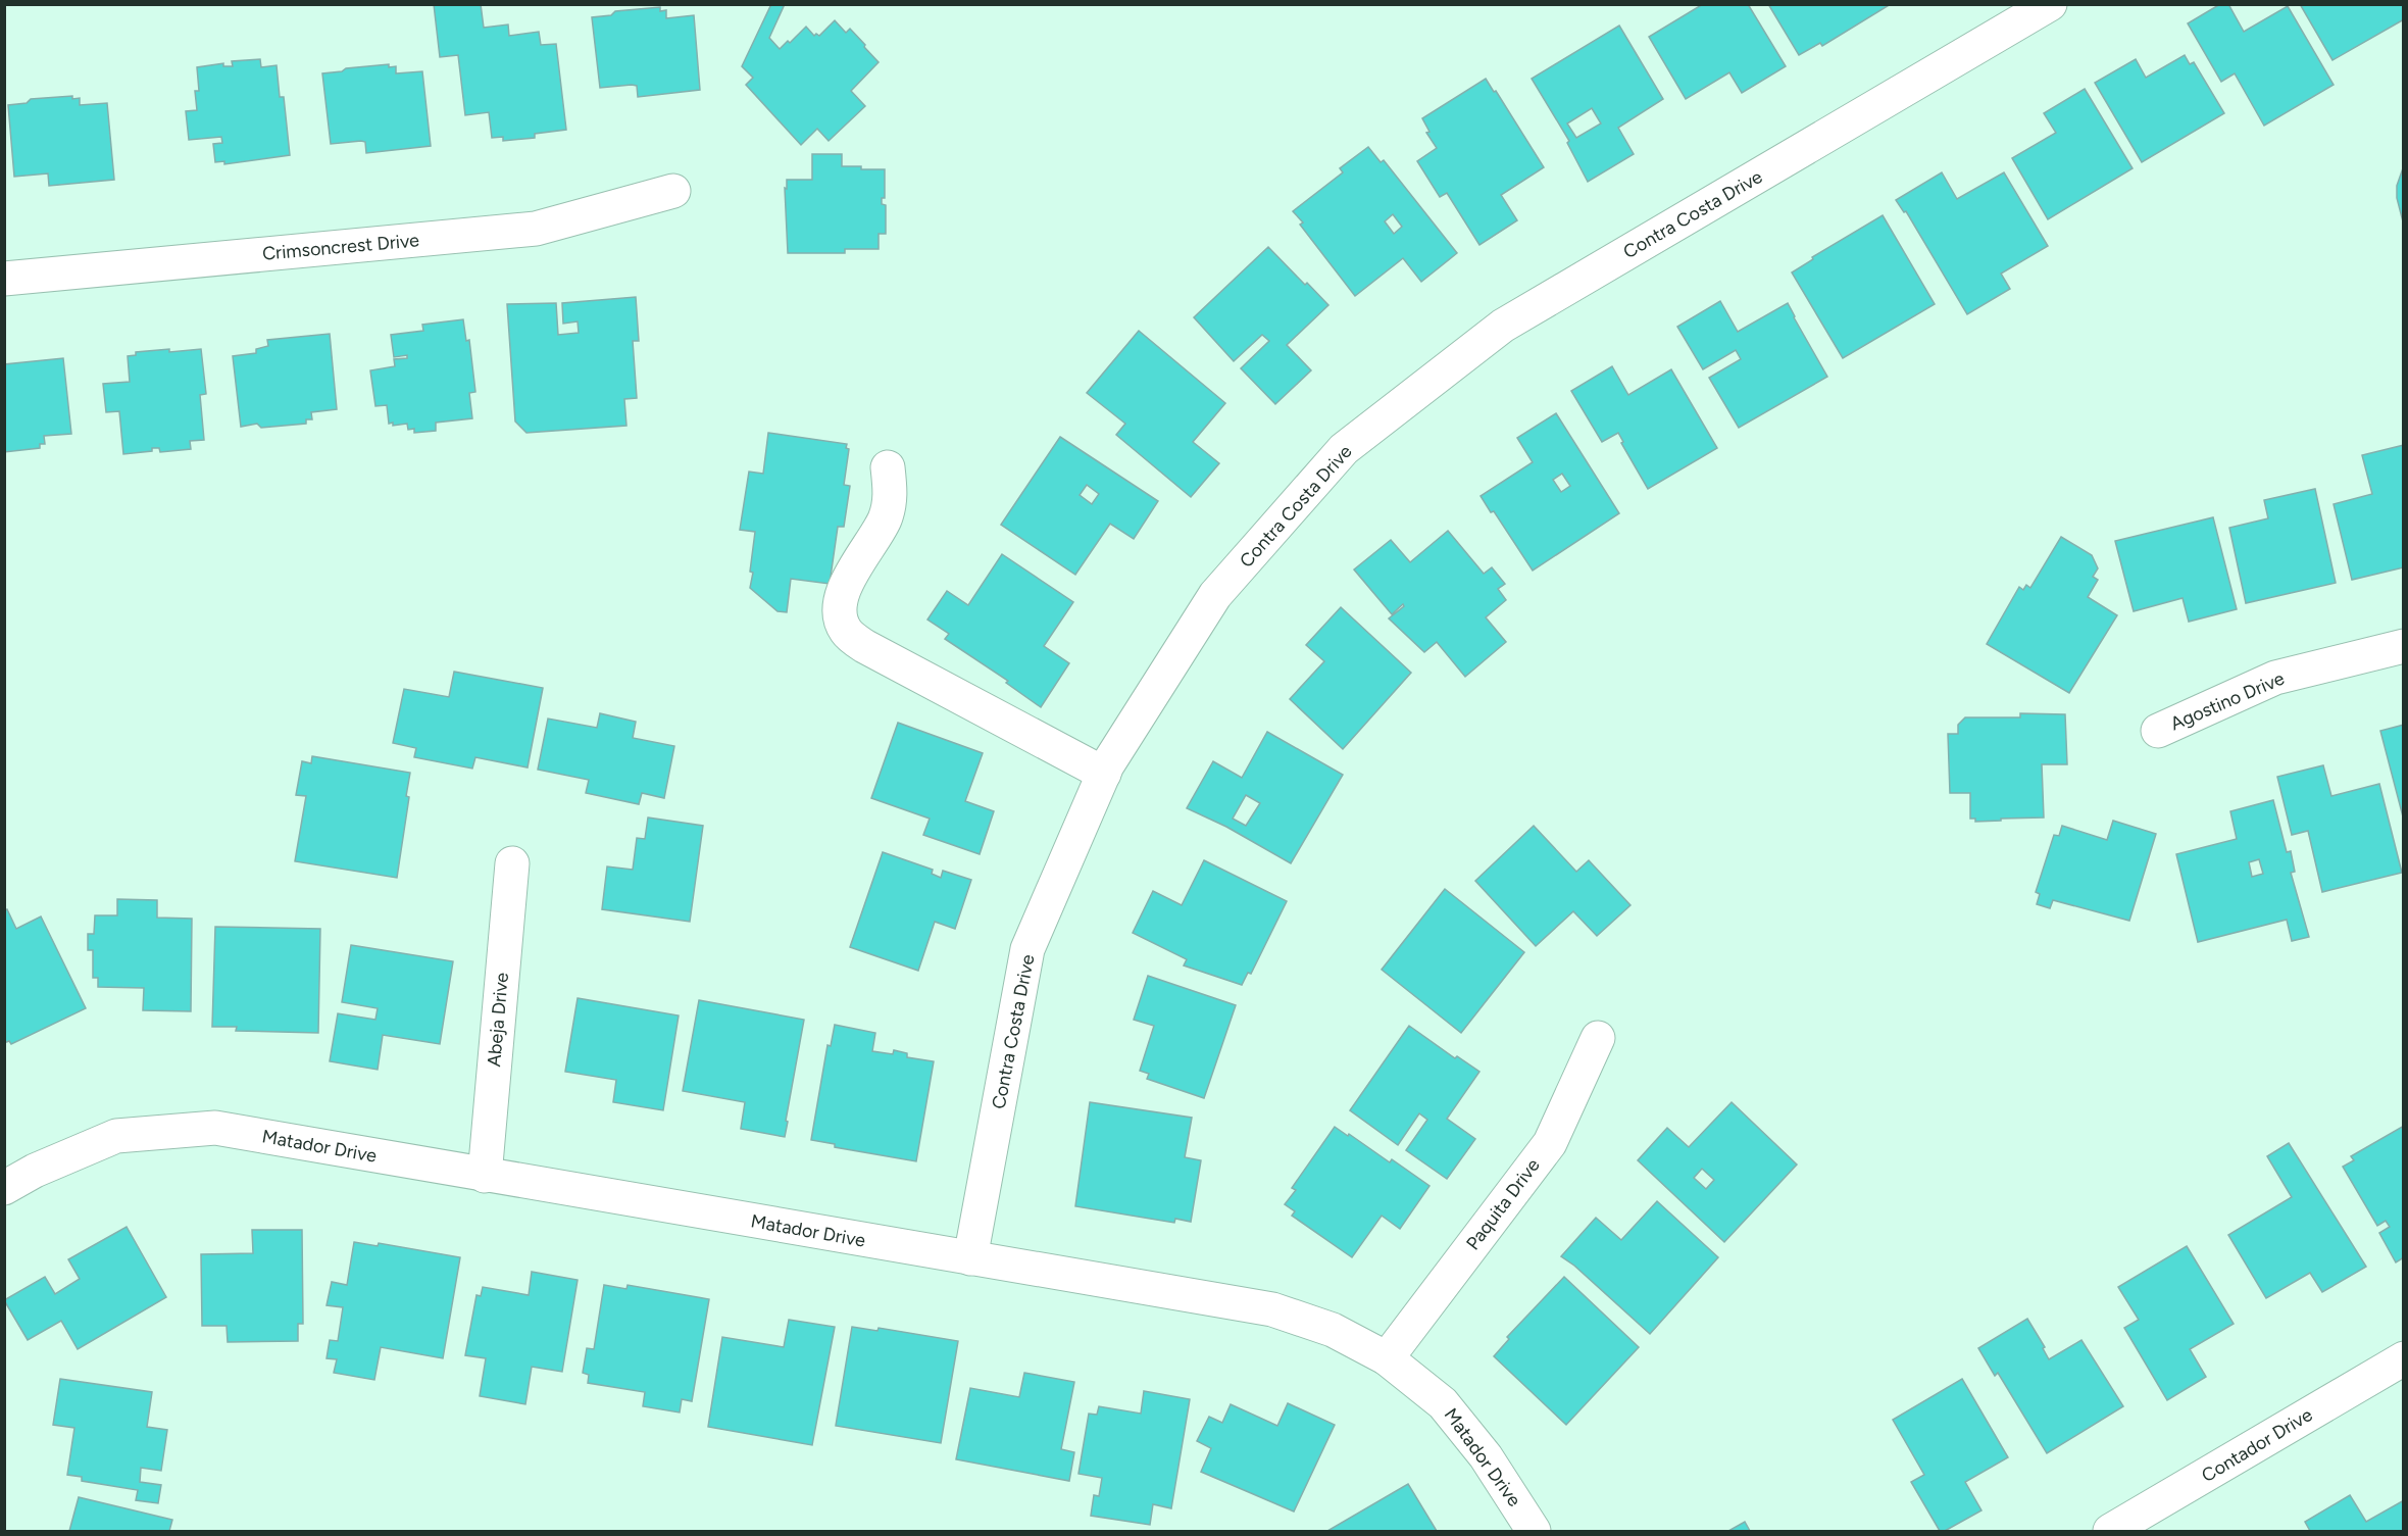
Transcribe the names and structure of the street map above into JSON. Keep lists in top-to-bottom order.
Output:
{
  "streets": {
    "street": [
      "Contra Costa Drive",
      "Crimsoncrest Drive",
      "Agostino Drive",
      "Abeja Drive",
      "Matador Drive",
      "Paquita Drive",
      "Contador Drive"
    ]
  },
  "crossings": [
    ["Contra Costa Drive", "Matador Drive"],
    ["Abeja Drive", "Matador Drive"],
    ["Matador Drive", "Paquita Drive"]
  ]
}
